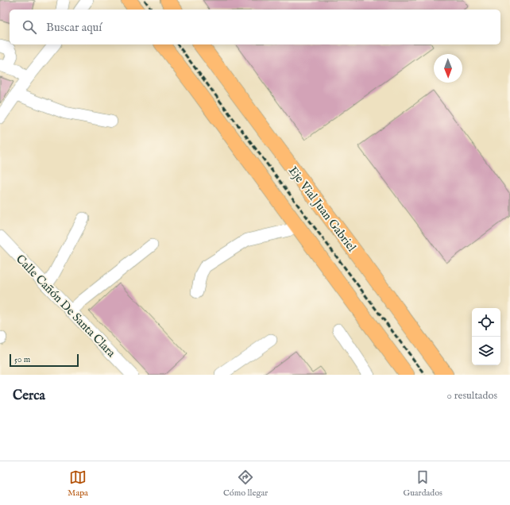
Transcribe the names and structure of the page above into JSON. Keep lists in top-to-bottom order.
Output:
{
  "streets": {
    "main road": ["Eje Vial Juan Gabriel"],
    "street": ["Calle Cañón De Santa Clara"]
  },
  "scale_bar": "50 m",
  "north": "bottom",
  "page": {
    "search": "Buscar aquí",
    "scale": "50 m",
    "heading": ["Cerca", "0 resultados"],
    "nav": ["Mapa", "Cómo llegar", "Guardados"]
  }
}
